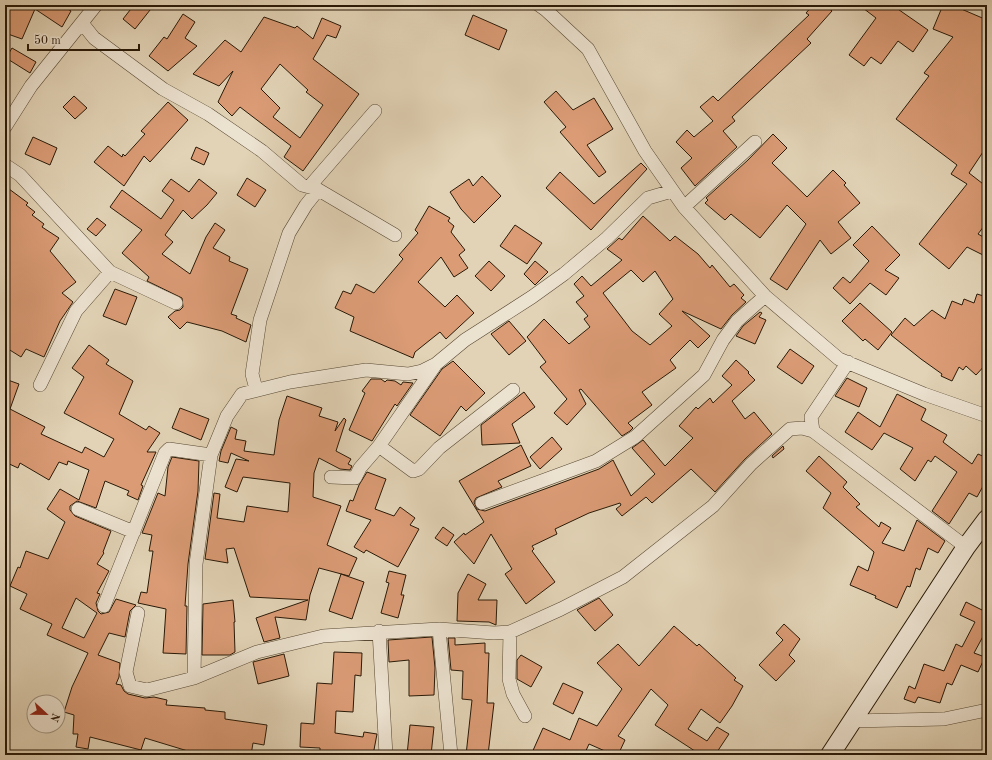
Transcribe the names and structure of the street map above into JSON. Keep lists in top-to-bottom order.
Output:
{
  "scale_bar": "50 m",
  "north": "right"
}
